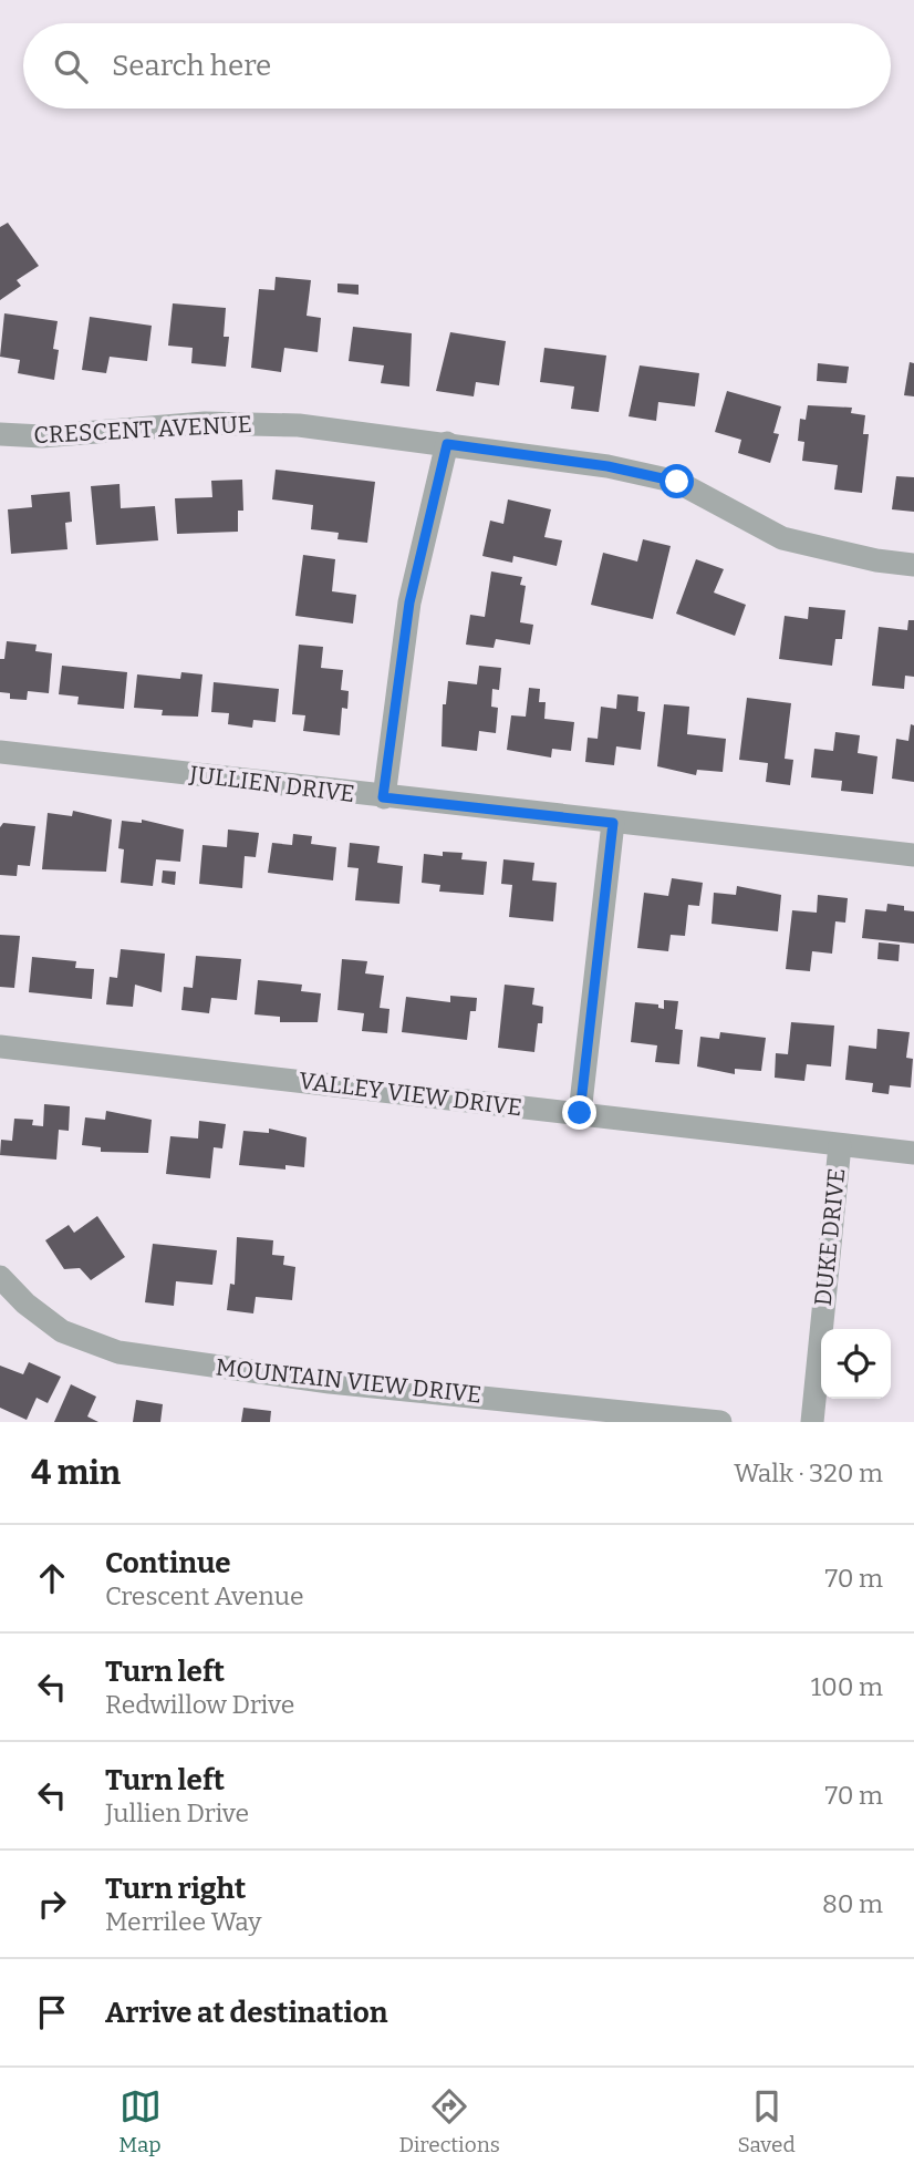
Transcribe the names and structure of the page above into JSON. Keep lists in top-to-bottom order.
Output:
{
  "streets": {
    "street": [
      "CRESCENT AVENUE",
      "JULLIEN DRIVE",
      "VALLEY VIEW DRIVE",
      "DUKE DRIVE",
      "MOUNTAIN VIEW DRIVE"
    ]
  },
  "crossings": [
    ["VALLEY VIEW DRIVE", "DUKE DRIVE"]
  ],
  "page": {
    "search": "Search here",
    "heading": ["4 min", "Walk · 320 m"],
    "list": [
      ["Continue", "Crescent Avenue", "70 m"],
      ["Turn left", "Redwillow Drive", "100 m"],
      ["Turn left", "Jullien Drive", "70 m"],
      ["Turn right", "Merrilee Way", "80 m"],
      "Arrive at destination"
    ],
    "nav": ["Map", "Directions", "Saved"]
  }
}
